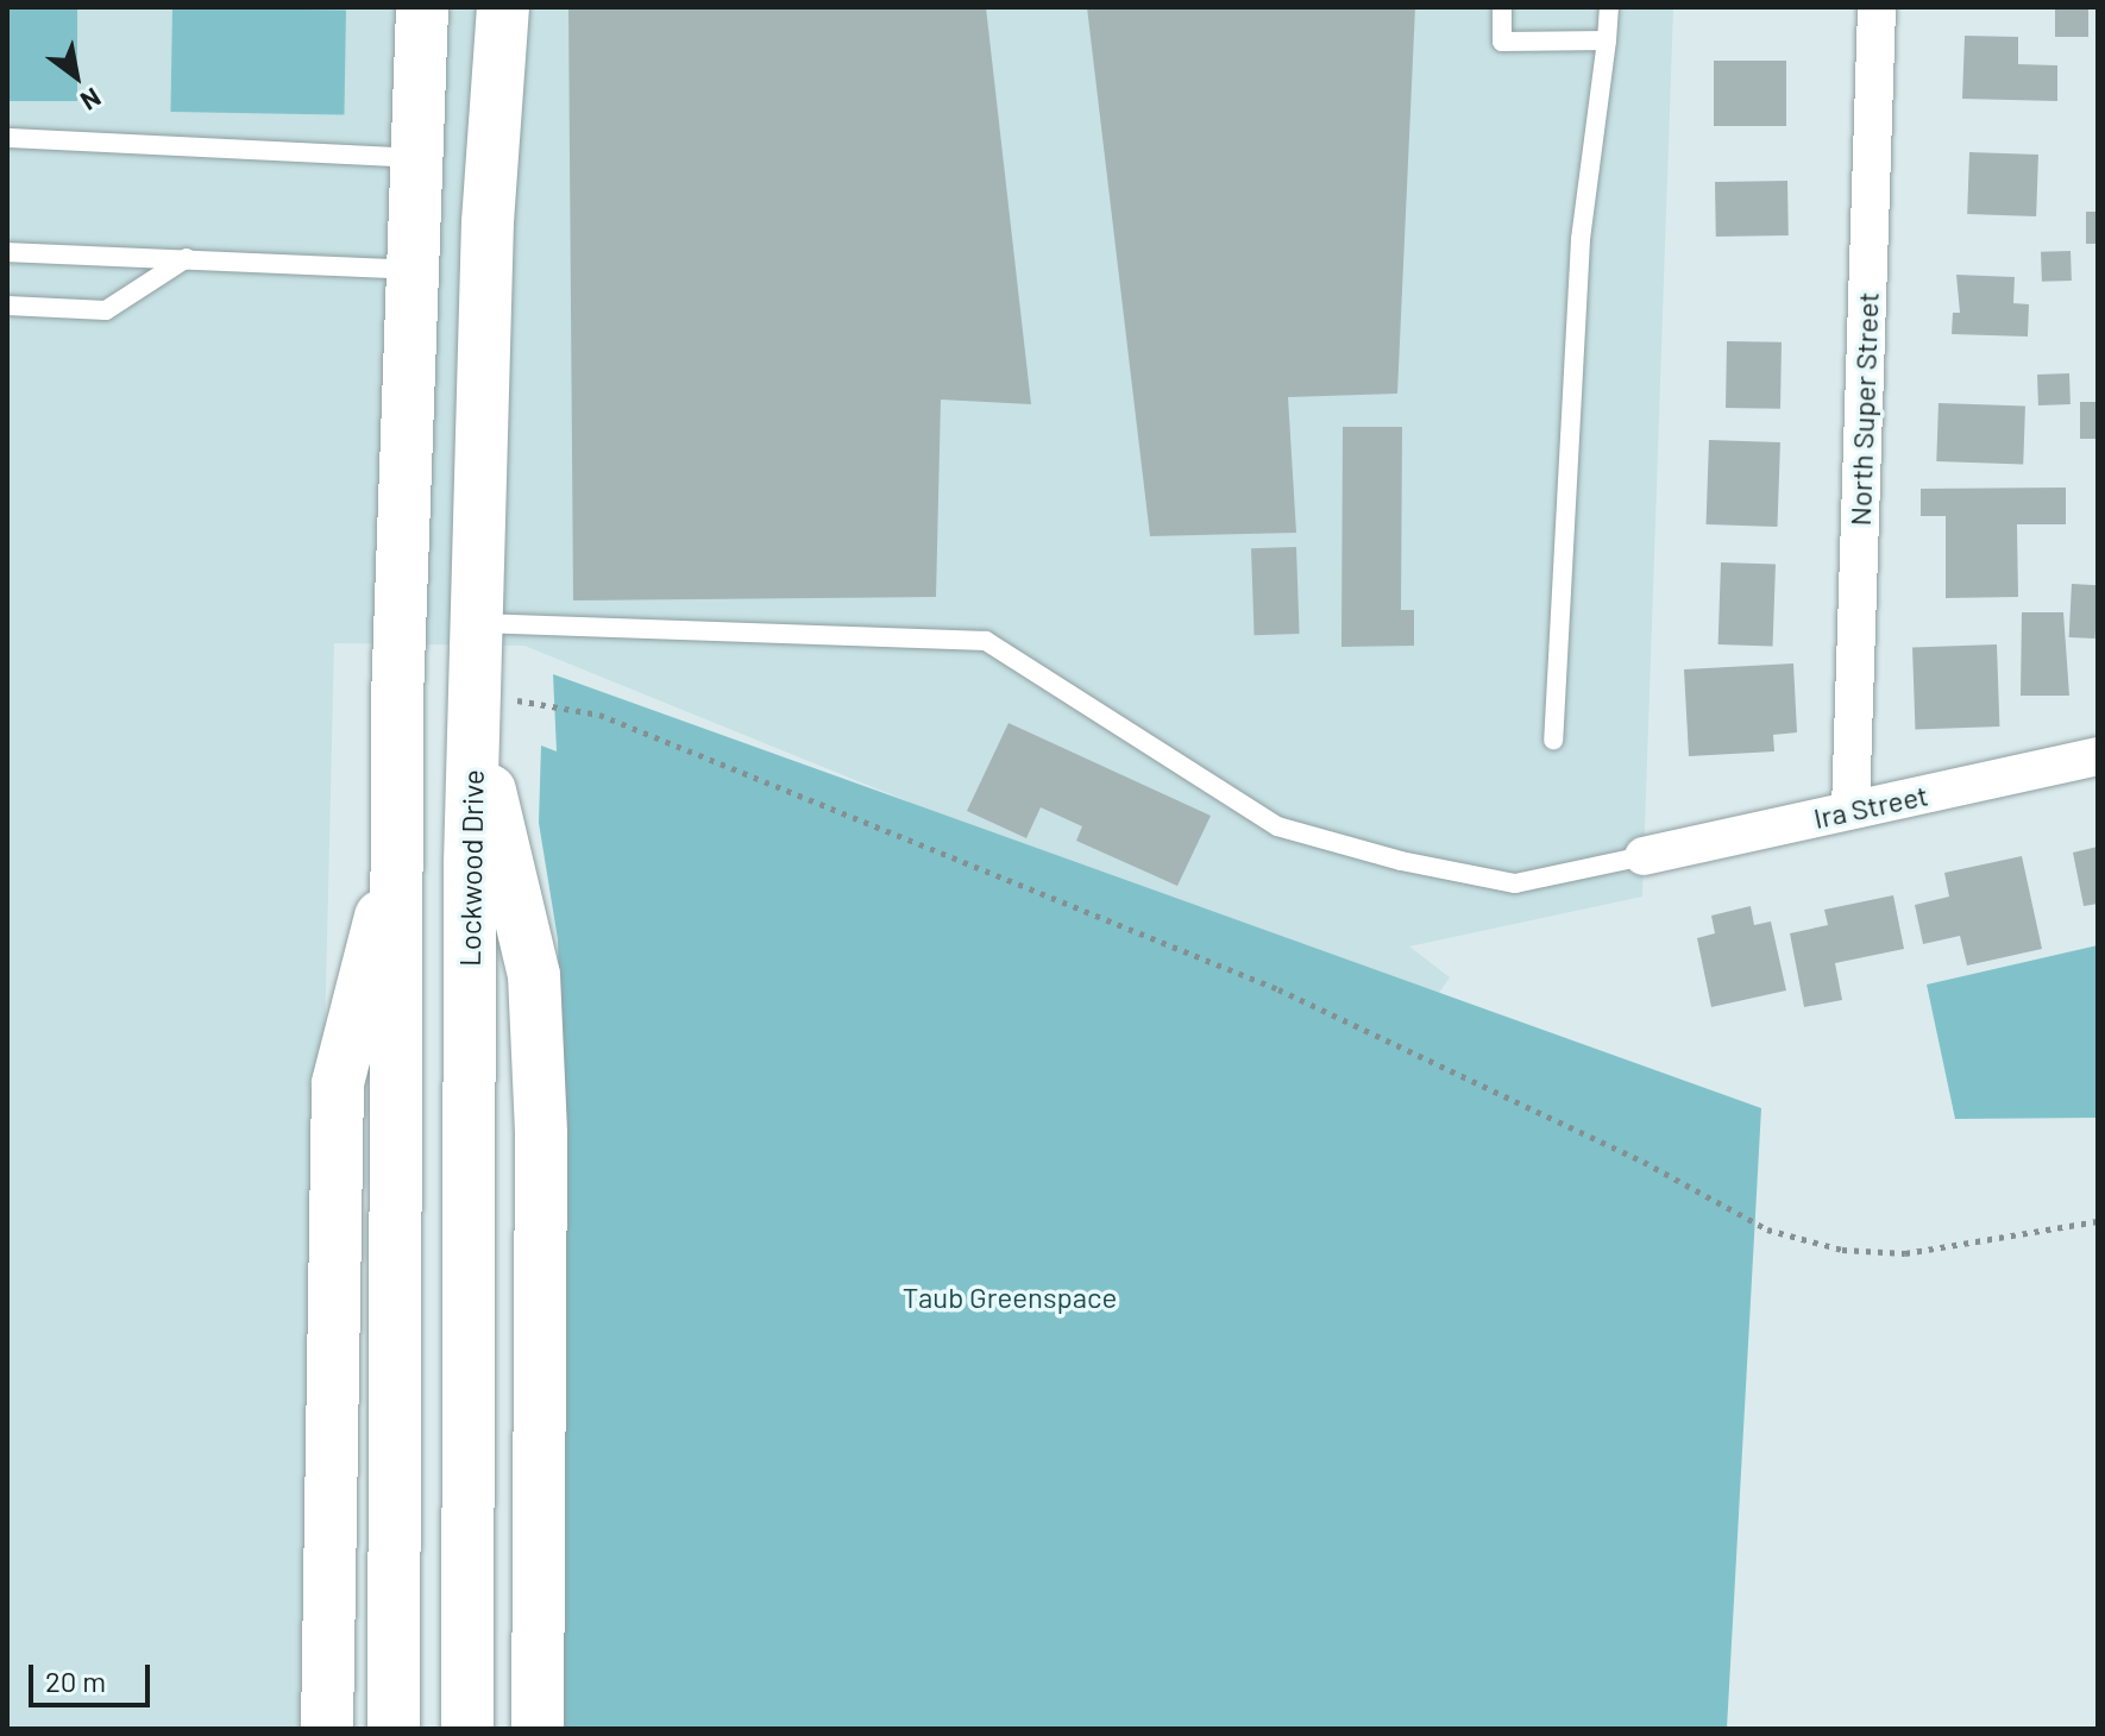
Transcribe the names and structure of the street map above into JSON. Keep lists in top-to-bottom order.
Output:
{
  "streets": {
    "main road": ["Lockwood Drive"],
    "street": ["North Super Street", "Ira Street"]
  },
  "crossings": [
    ["North Super Street", "Ira Street"]
  ],
  "parks": ["Taub Greenspace"],
  "scale_bar": "20 m",
  "north": "bottom right"
}
